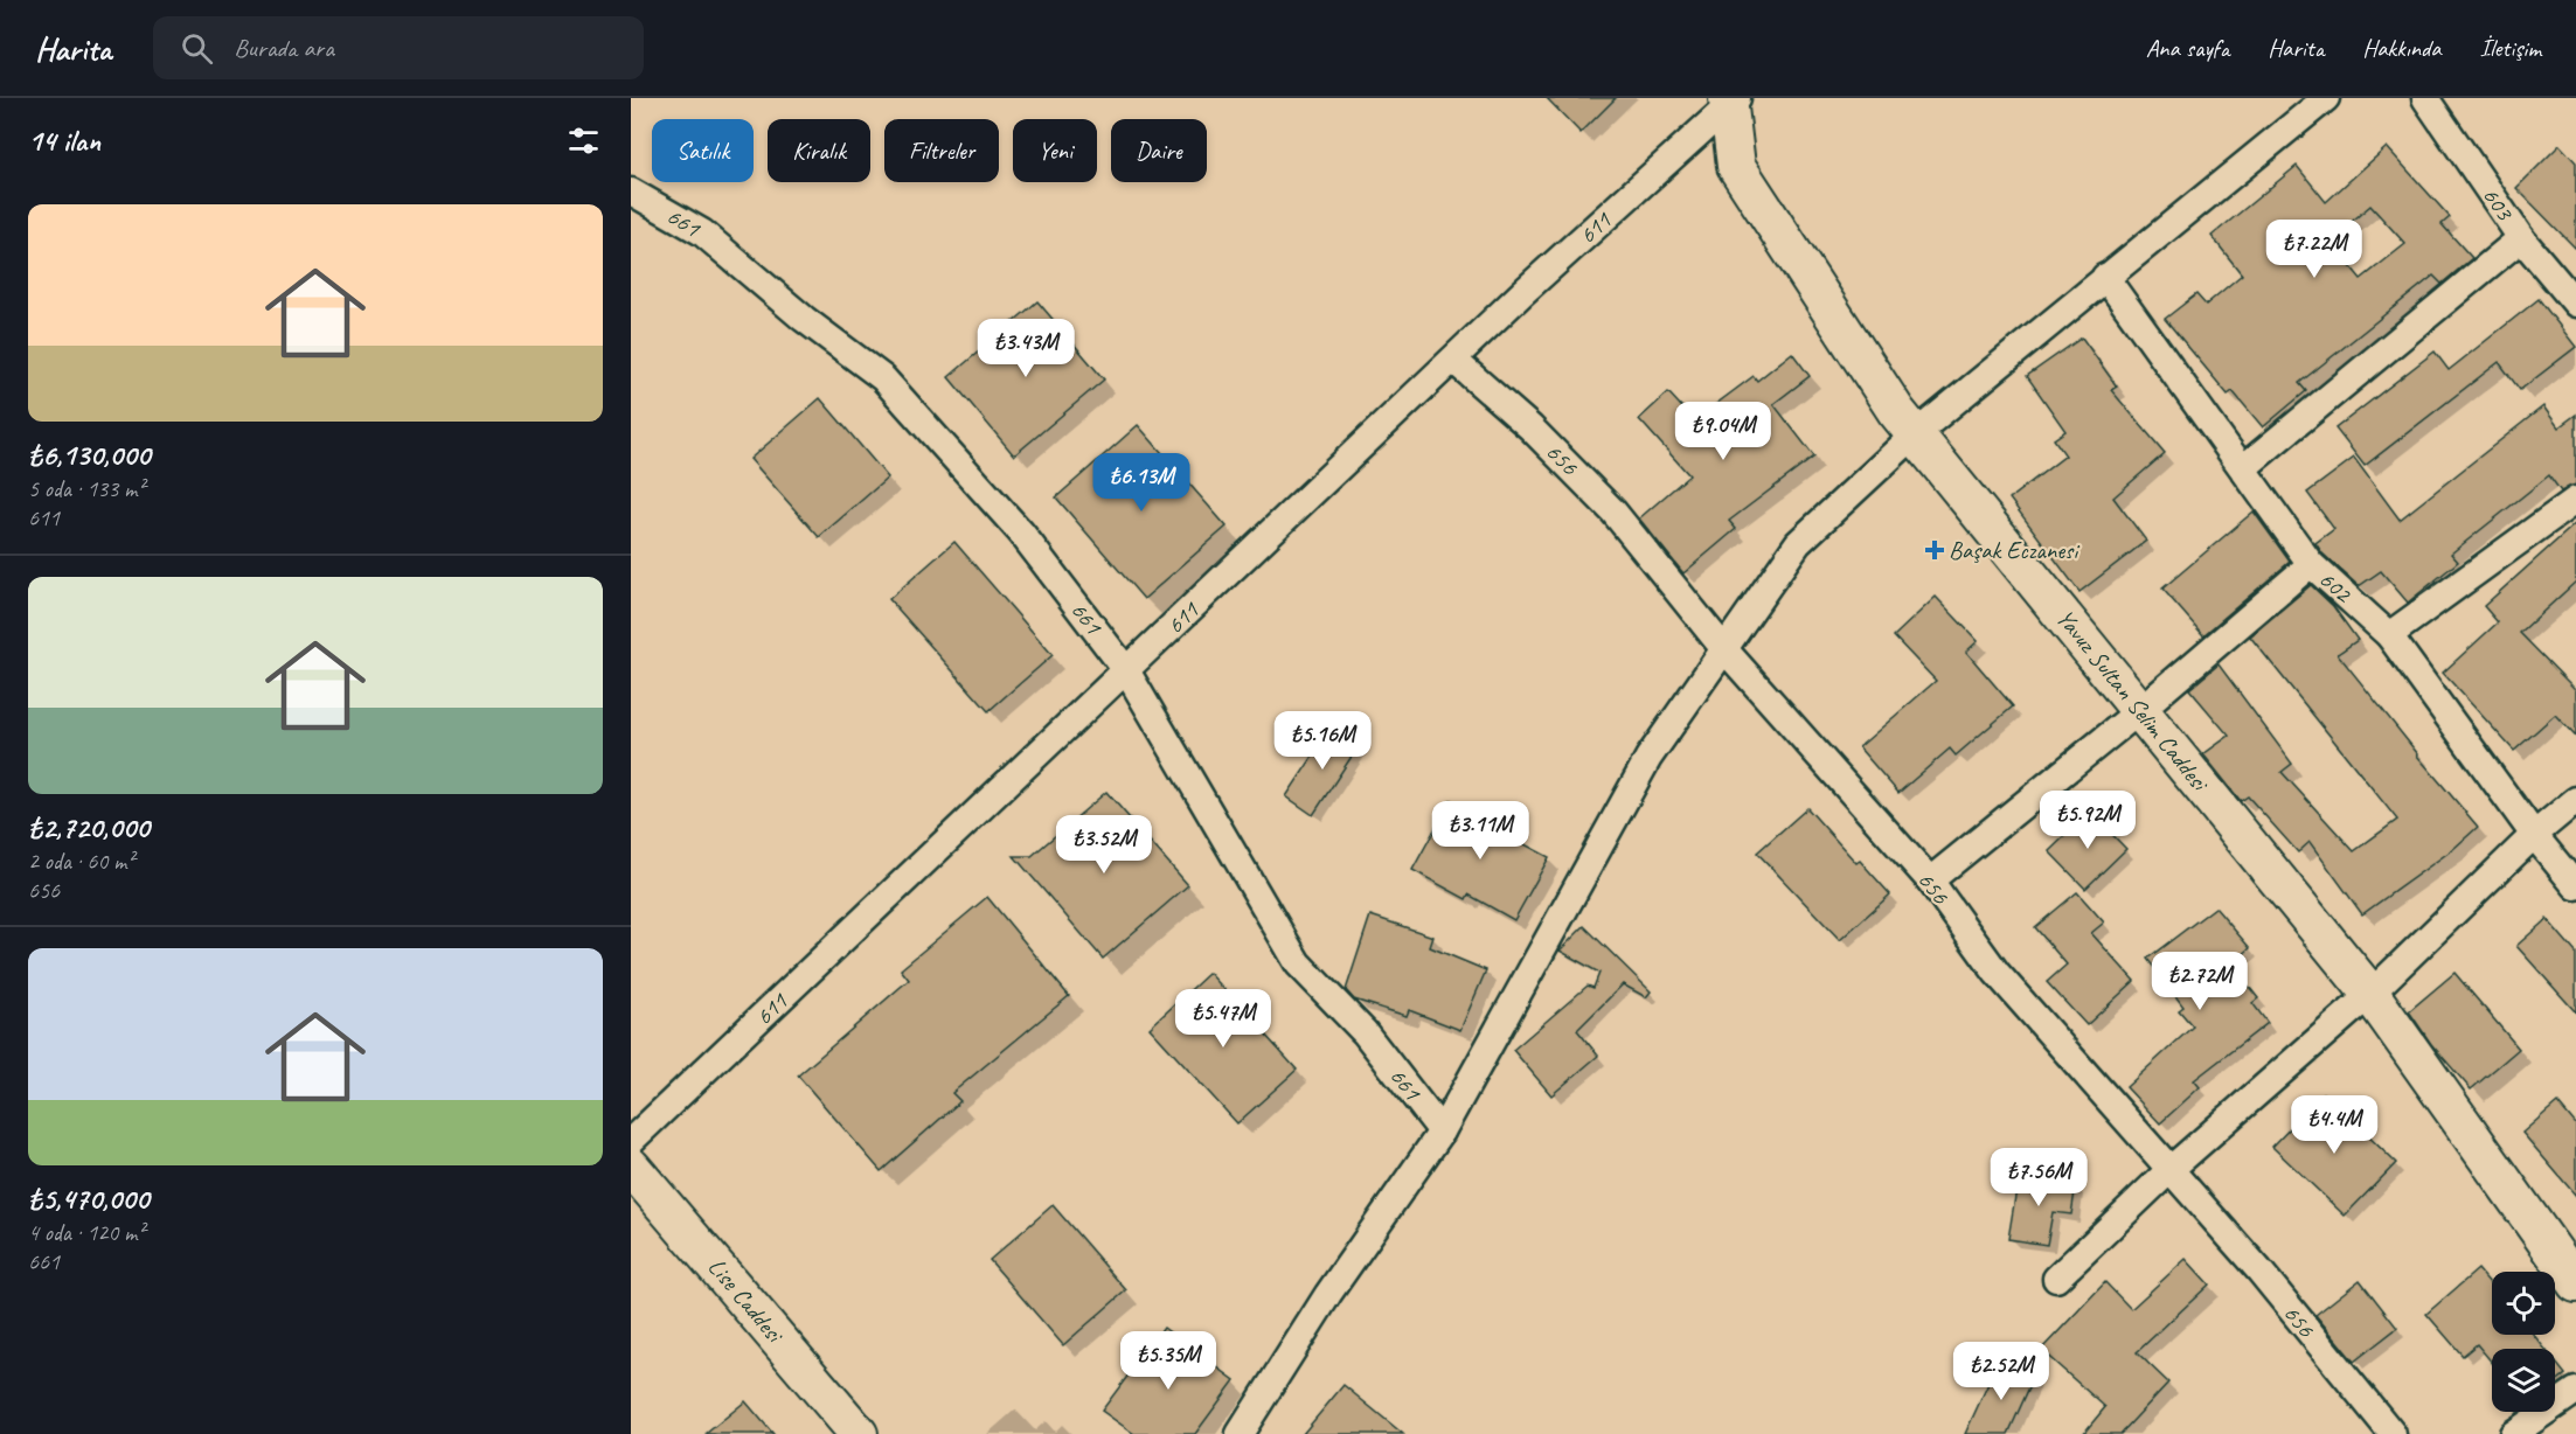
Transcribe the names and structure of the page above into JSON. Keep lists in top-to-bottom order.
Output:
{
  "streets": {
    "street": [
      "603",
      "661",
      "611",
      "656",
      "602",
      "Yavuz Sultan Selim Caddesi",
      "Lise Caddesi"
    ]
  },
  "crossings": [
    ["661", "611"],
    ["611", "656"],
    ["611", "Yavuz Sultan Selim Caddesi"]
  ],
  "places": {
    "health": ["Başak Eczanesi"]
  },
  "page": {
    "header": "Harita",
    "search": "Burada ara",
    "nav": [
      "Ana sayfa",
      "Harita",
      "Hakkında",
      "İletişim"
    ],
    "heading": "14 ilan",
    "chip": [
      "Satılık",
      "Kiralık",
      "Filtreler",
      "Yeni",
      "Daire"
    ],
    "list": [
      {
        "name": "₺6,130,000",
        "note": "5 oda · 133 m² · 611"
      },
      {
        "name": "₺2,720,000",
        "note": "2 oda · 60 m² · 656"
      },
      {
        "name": "₺5,470,000",
        "note": "4 oda · 120 m² · 661"
      }
    ],
    "price": [
      "₺7.22M",
      "₺3.43M",
      "₺9.04M",
      "₺6.13M",
      "₺5.16M",
      "₺5.92M",
      "₺3.11M",
      "₺3.52M",
      "₺2.72M",
      "₺5.47M",
      "₺4.4M",
      "₺7.56M",
      "₺5.35M",
      "₺2.52M"
    ]
  }
}
